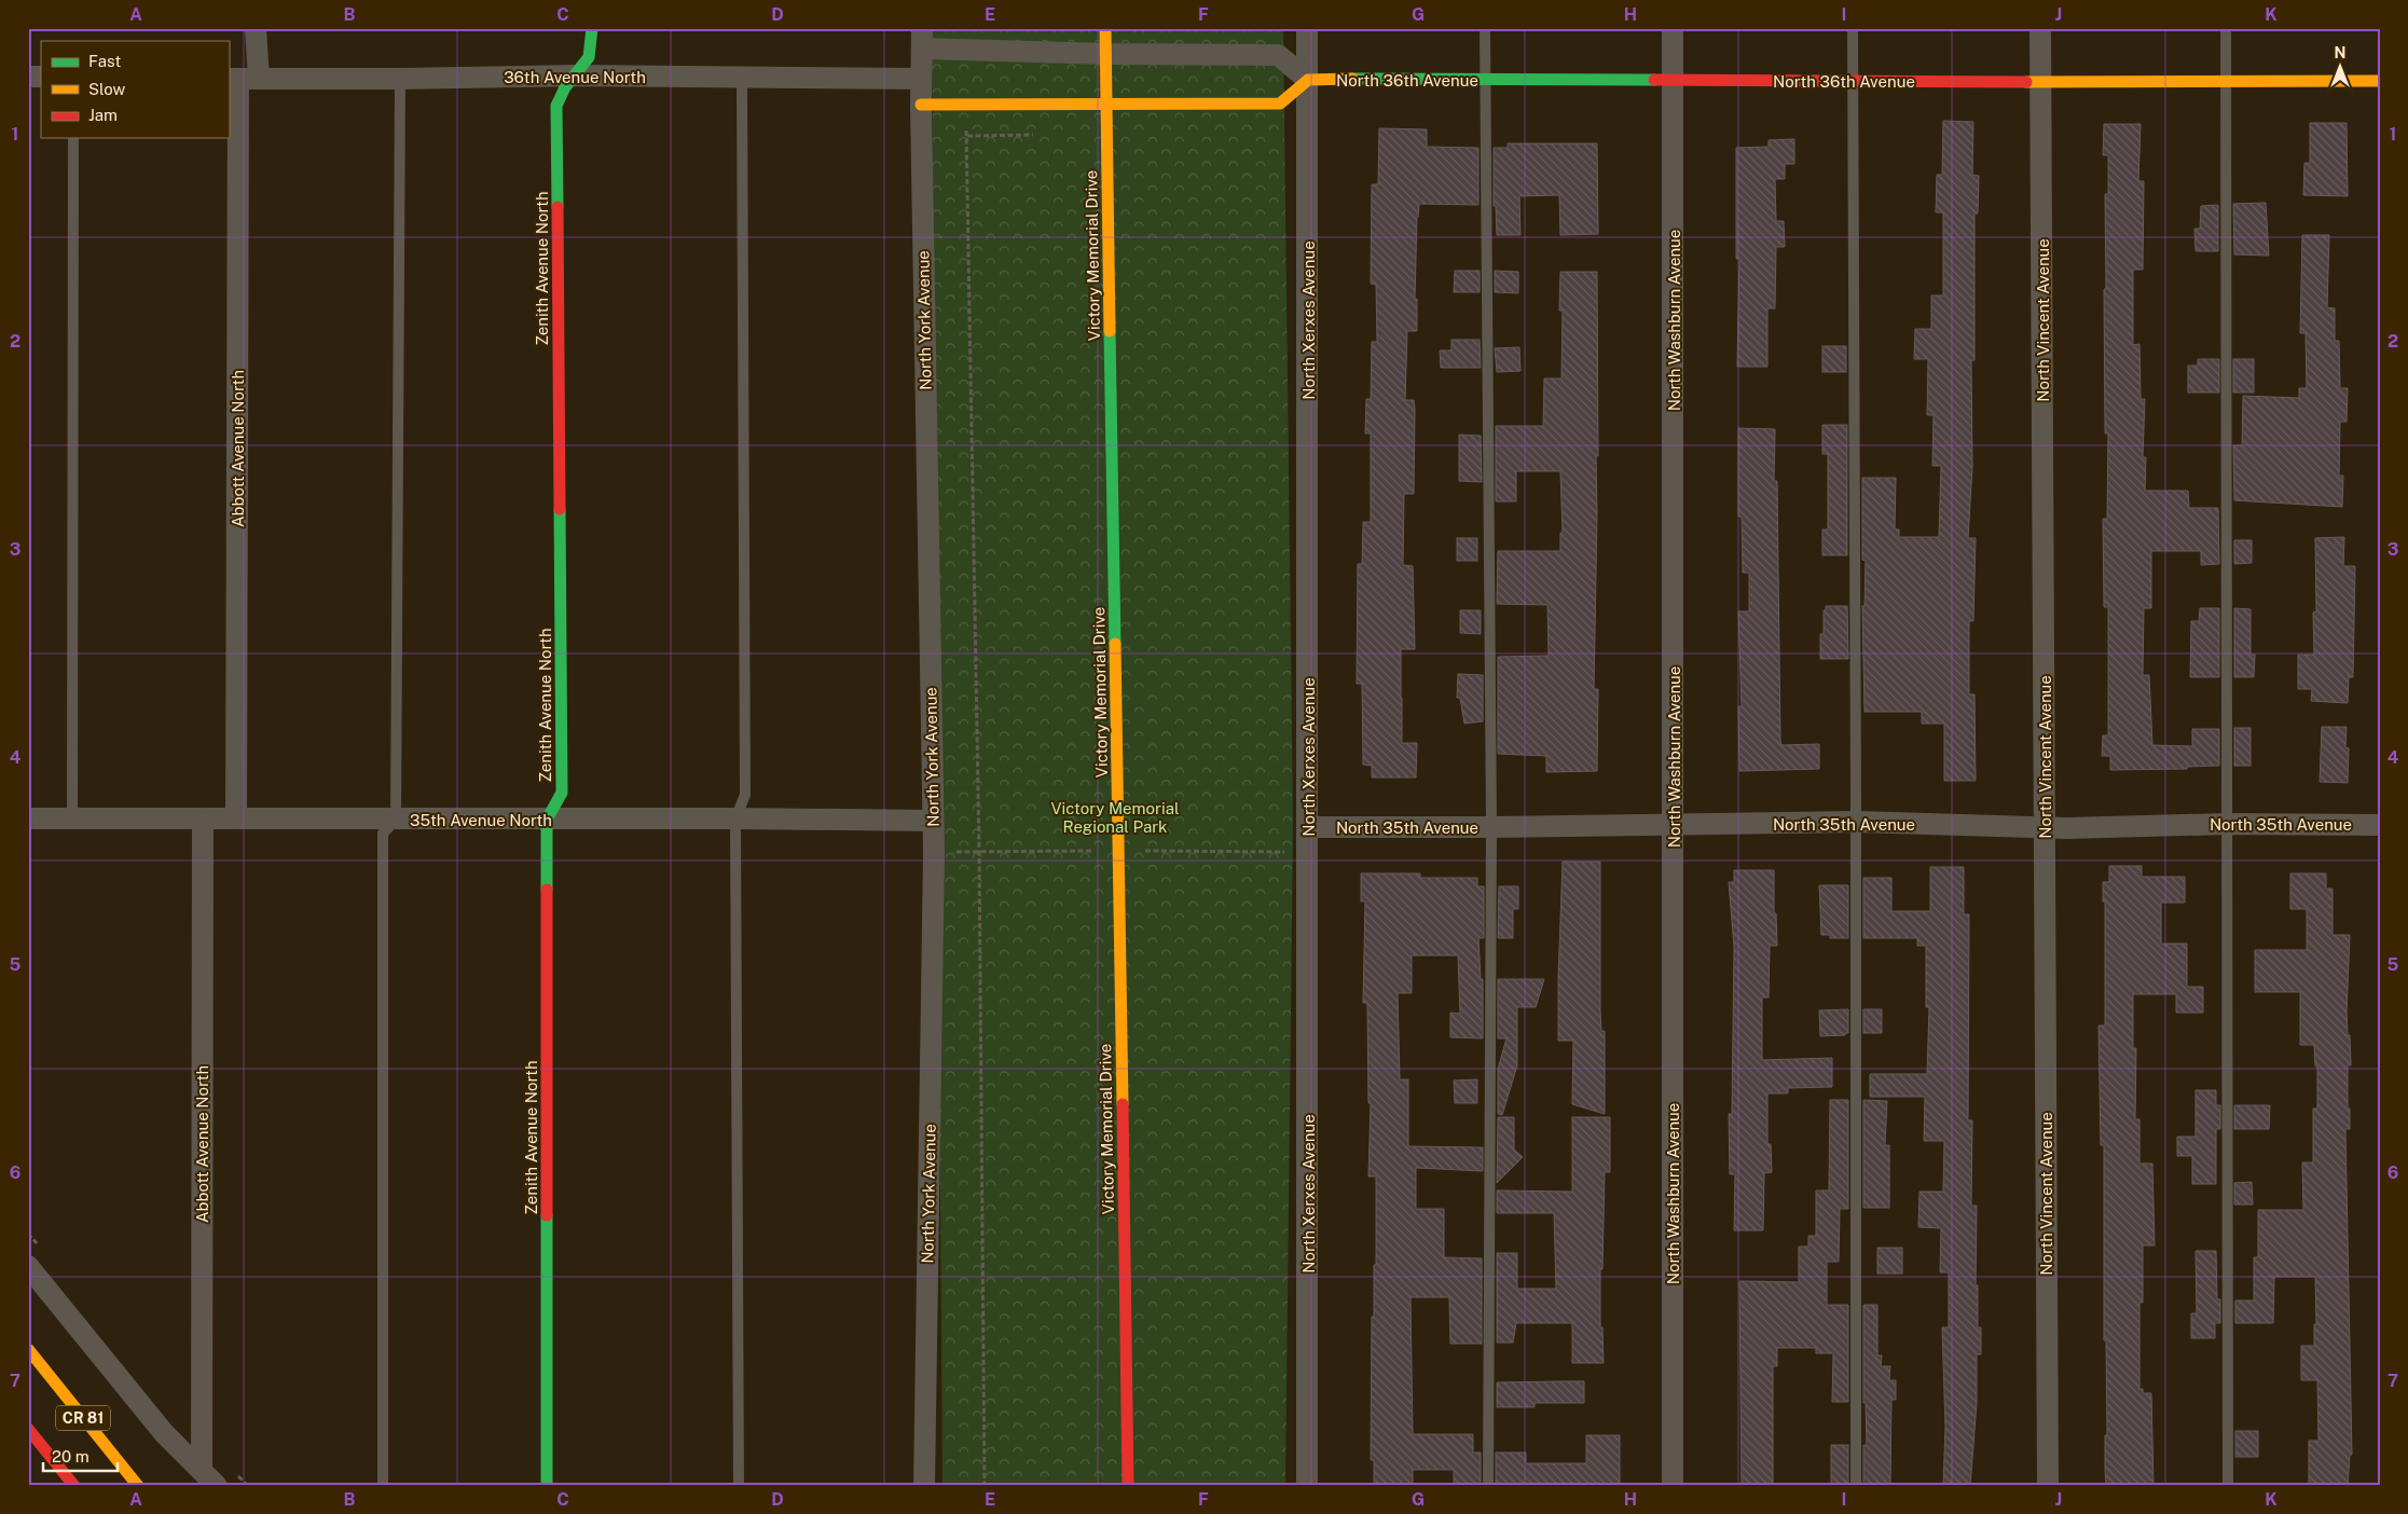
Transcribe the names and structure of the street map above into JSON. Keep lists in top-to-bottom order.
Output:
{
  "streets": {
    "street": [
      "36th Avenue North",
      "North 36th Avenue",
      "Victory Memorial Drive",
      "Zenith Avenue North",
      "North York Avenue",
      "North Xerxes Avenue",
      "North Washburn Avenue",
      "North Vincent Avenue",
      "Abbott Avenue North",
      "35th Avenue North",
      "North 35th Avenue",
      "CR 81"
    ]
  },
  "crossings": [
    ["36th Avenue North", "Zenith Avenue North"],
    ["36th Avenue North", "North York Avenue"],
    ["36th Avenue North", "Abbott Avenue North"],
    ["North 36th Avenue", "North Xerxes Avenue"],
    ["North 36th Avenue", "North Washburn Avenue"],
    ["North 36th Avenue", "North Vincent Avenue"],
    ["Zenith Avenue North", "35th Avenue North"],
    ["North York Avenue", "35th Avenue North"],
    ["North Xerxes Avenue", "North 35th Avenue"],
    ["North Washburn Avenue", "North 35th Avenue"],
    ["North Vincent Avenue", "North 35th Avenue"],
    ["Abbott Avenue North", "35th Avenue North"]
  ],
  "parks": ["Victory Memorial Regional Park"],
  "legend": ["Fast", "Slow", "Jam"],
  "scale_bar": "20 m",
  "north": "top",
  "grid": {
    "columns": [
      "A",
      "B",
      "C",
      "D",
      "E",
      "F",
      "G",
      "H",
      "I",
      "J",
      "K"
    ],
    "rows": [
      "1",
      "2",
      "3",
      "4",
      "5",
      "6",
      "7"
    ]
  }
}
